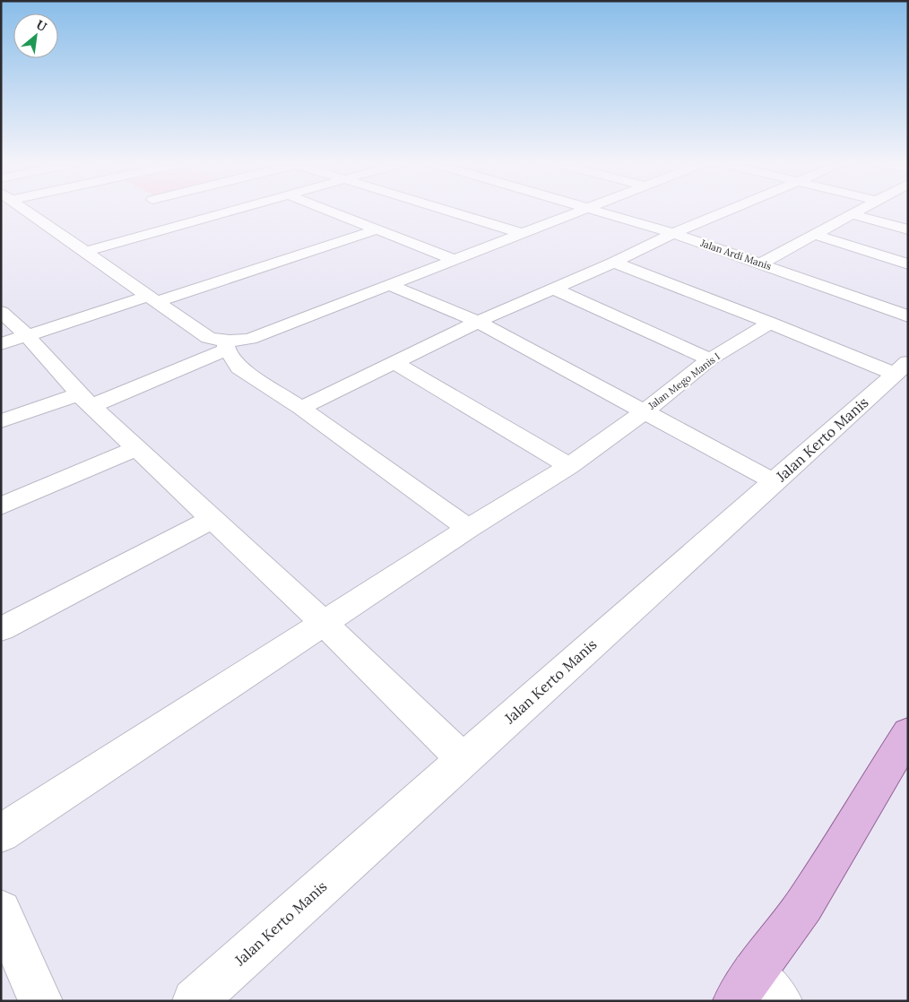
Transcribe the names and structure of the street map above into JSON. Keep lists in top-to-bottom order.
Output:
{
  "streets": {
    "street": ["Jalan Ardi Manis", "Jalan Mego Manis I", "Jalan Kerto Manis"]
  },
  "north": "top right"
}
